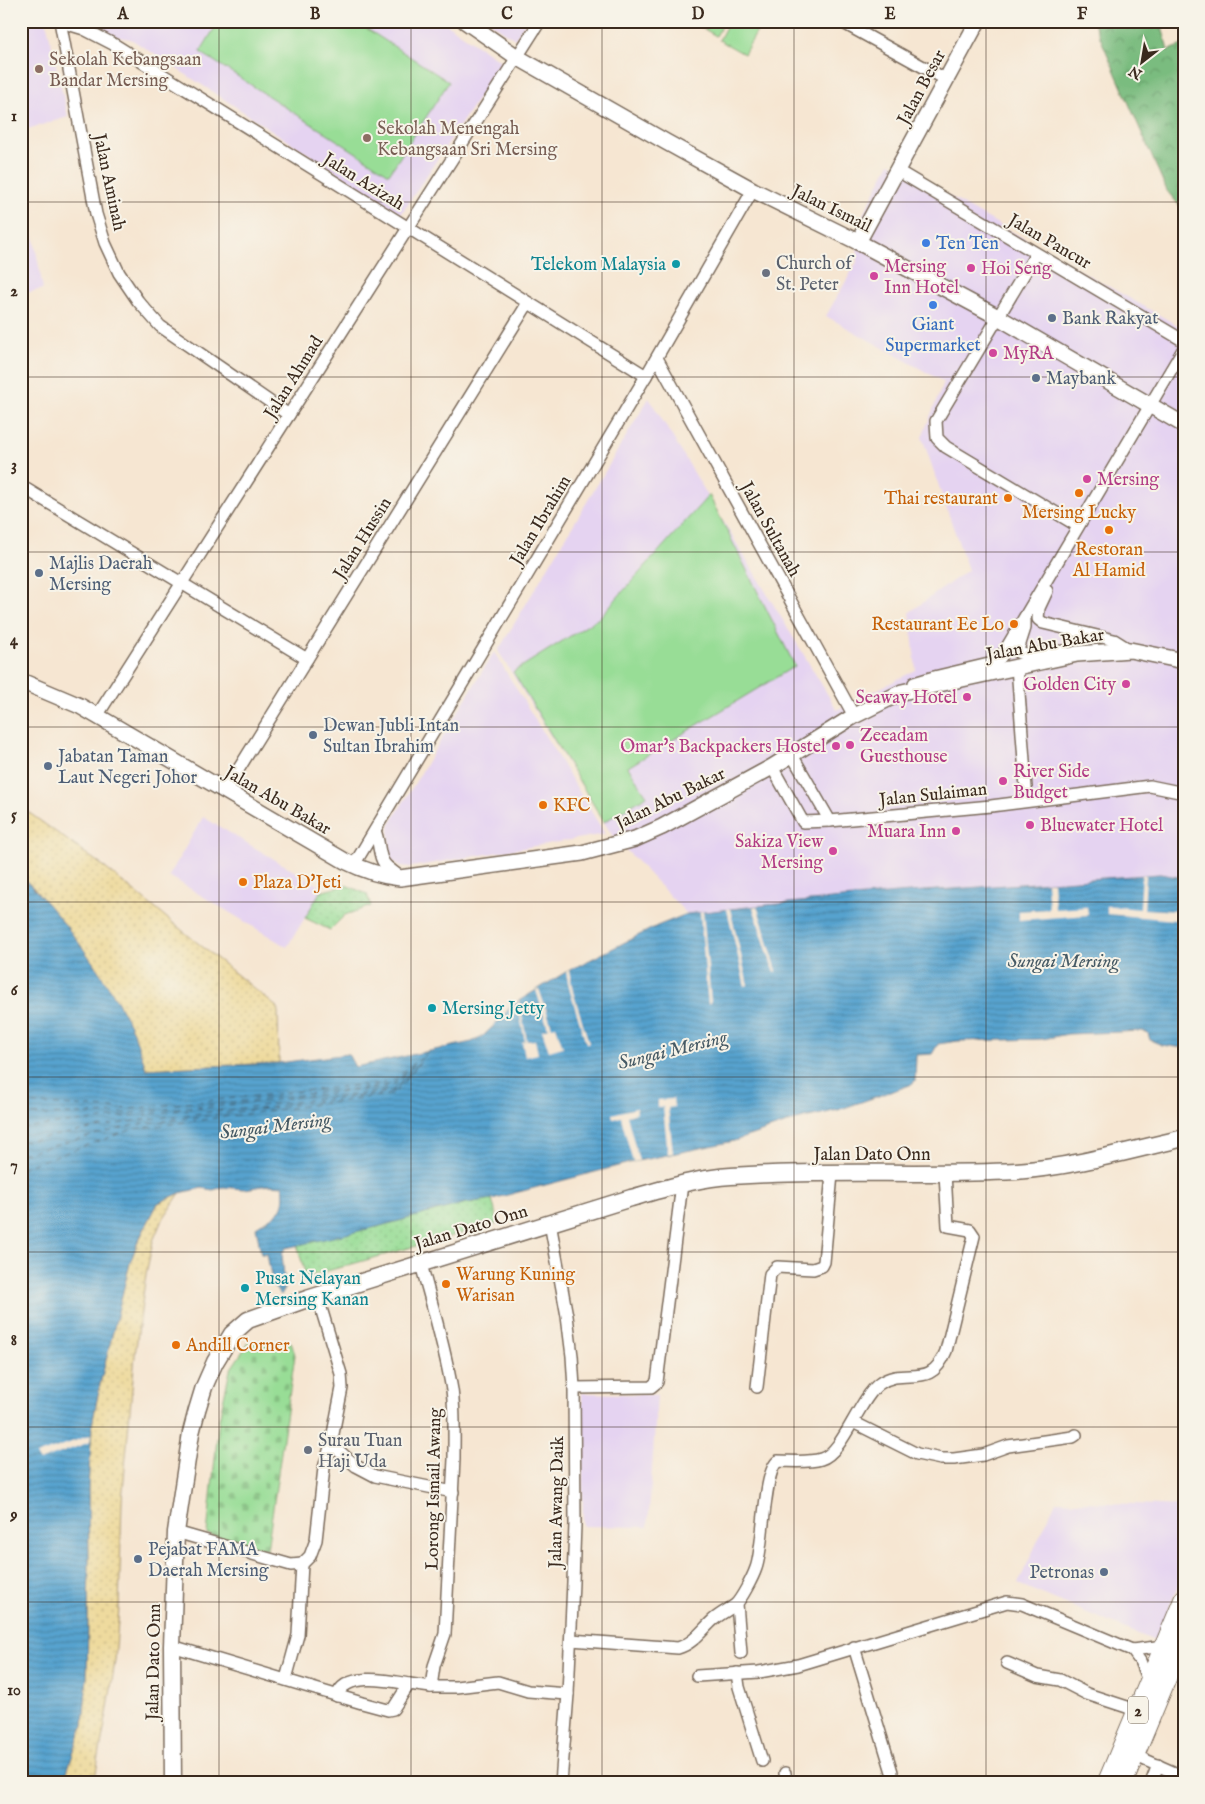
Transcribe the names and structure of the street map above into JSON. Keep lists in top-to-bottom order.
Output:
{
  "streets": {
    "highway": ["2"],
    "main road": ["Jalan Dato Onn"],
    "street": [
      "Jalan Besar",
      "Jalan Azizah",
      "Jalan Aminah",
      "Jalan Ismail",
      "Jalan Pancur",
      "Jalan Ahmad",
      "Jalan Ibrahim",
      "Jalan Sultanah",
      "Jalan Hussin",
      "Jalan Abu Bakar",
      "Jalan Sulaiman",
      "Lorong Ismail Awang",
      "Jalan Awang Daik"
    ]
  },
  "crossings": [
    ["Jalan Besar", "Jalan Ismail"],
    ["Jalan Besar", "Jalan Pancur"],
    ["Jalan Azizah", "Jalan Aminah"],
    ["Jalan Azizah", "Jalan Ahmad"],
    ["Jalan Azizah", "Jalan Ibrahim"],
    ["Jalan Azizah", "Jalan Hussin"],
    ["Jalan Aminah", "Jalan Ahmad"],
    ["Jalan Ismail", "Jalan Ahmad"],
    ["Jalan Ismail", "Jalan Ibrahim"],
    ["Jalan Ahmad", "Jalan Abu Bakar"],
    ["Jalan Ibrahim", "Jalan Sultanah"],
    ["Jalan Ibrahim", "Jalan Abu Bakar"],
    ["Jalan Sultanah", "Jalan Abu Bakar"],
    ["Jalan Hussin", "Jalan Abu Bakar"],
    ["Jalan Abu Bakar", "Jalan Sulaiman"],
    ["Jalan Dato Onn", "Lorong Ismail Awang"],
    ["Jalan Dato Onn", "Jalan Awang Daik"]
  ],
  "water": ["Sungai Mersing"],
  "places": [
    "Sekolah Kebangsaan Bandar Mersing",
    "Sekolah Menengah Kebangsaan Sri Mersing",
    "Ten Ten",
    "Telekom Malaysia",
    "Hoi Seng",
    "Church of St. Peter",
    "Mersing Inn Hotel",
    "Giant Supermarket",
    "Bank Rakyat",
    "MyRA",
    "Maybank",
    "Mersing",
    "Mersing Lucky",
    "Thai restaurant",
    "Restoran Al Hamid",
    "Majlis Daerah Mersing",
    "Restaurant Ee Lo",
    "Golden City",
    "Seaway Hotel",
    "Dewan Jubli Intan Sultan Ibrahim",
    "Zeeadam Guesthouse",
    "Omar's Backpackers Hostel",
    "Jabatan Taman Laut Negeri Johor",
    "River Side Budget",
    "KFC",
    "Bluewater Hotel",
    "Muara Inn",
    "Sakiza View Mersing",
    "Plaza D'Jeti",
    "Mersing Jetty",
    "Warung Kuning Warisan",
    "Pusat Nelayan Mersing Kanan",
    "Andill Corner",
    "Surau Tuan Haji Uda",
    "Pejabat FAMA Daerah Mersing",
    "Petronas"
  ],
  "north": "bottom left",
  "grid": {
    "columns": [
      "A",
      "B",
      "C",
      "D",
      "E",
      "F"
    ],
    "rows": [
      "1",
      "2",
      "3",
      "4",
      "5",
      "6",
      "7",
      "8",
      "9",
      "10"
    ]
  }
}
